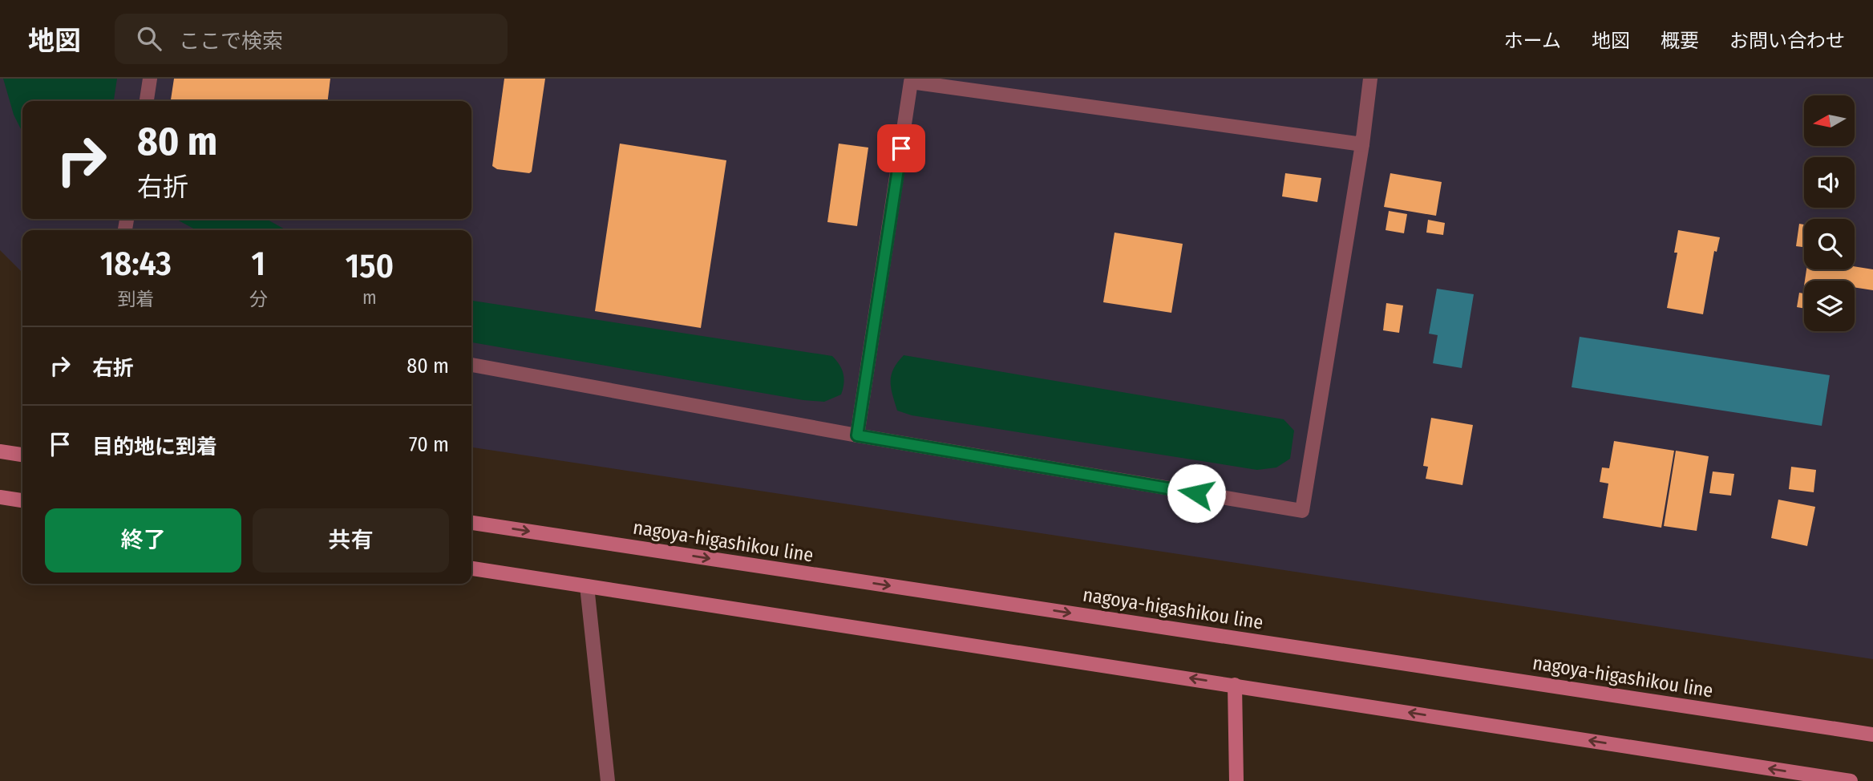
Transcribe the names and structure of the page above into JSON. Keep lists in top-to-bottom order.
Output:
{
  "streets": {
    "main road": ["nagoya-higashikou line"]
  },
  "north": "left",
  "page": {
    "header": "地図",
    "search": "ここで検索",
    "nav": [
      "ホーム",
      "地図",
      "概要",
      "お問い合わせ"
    ],
    "turn": ["80 m", "右折"],
    "eta": [
      "18:43",
      "到着",
      "1",
      "分",
      "150",
      "m"
    ],
    "list": [
      {
        "name": "右折",
        "value": "80 m"
      },
      {
        "name": "目的地に到着",
        "value": "70 m"
      }
    ],
    "buttons": ["終了", "共有"]
  }
}
